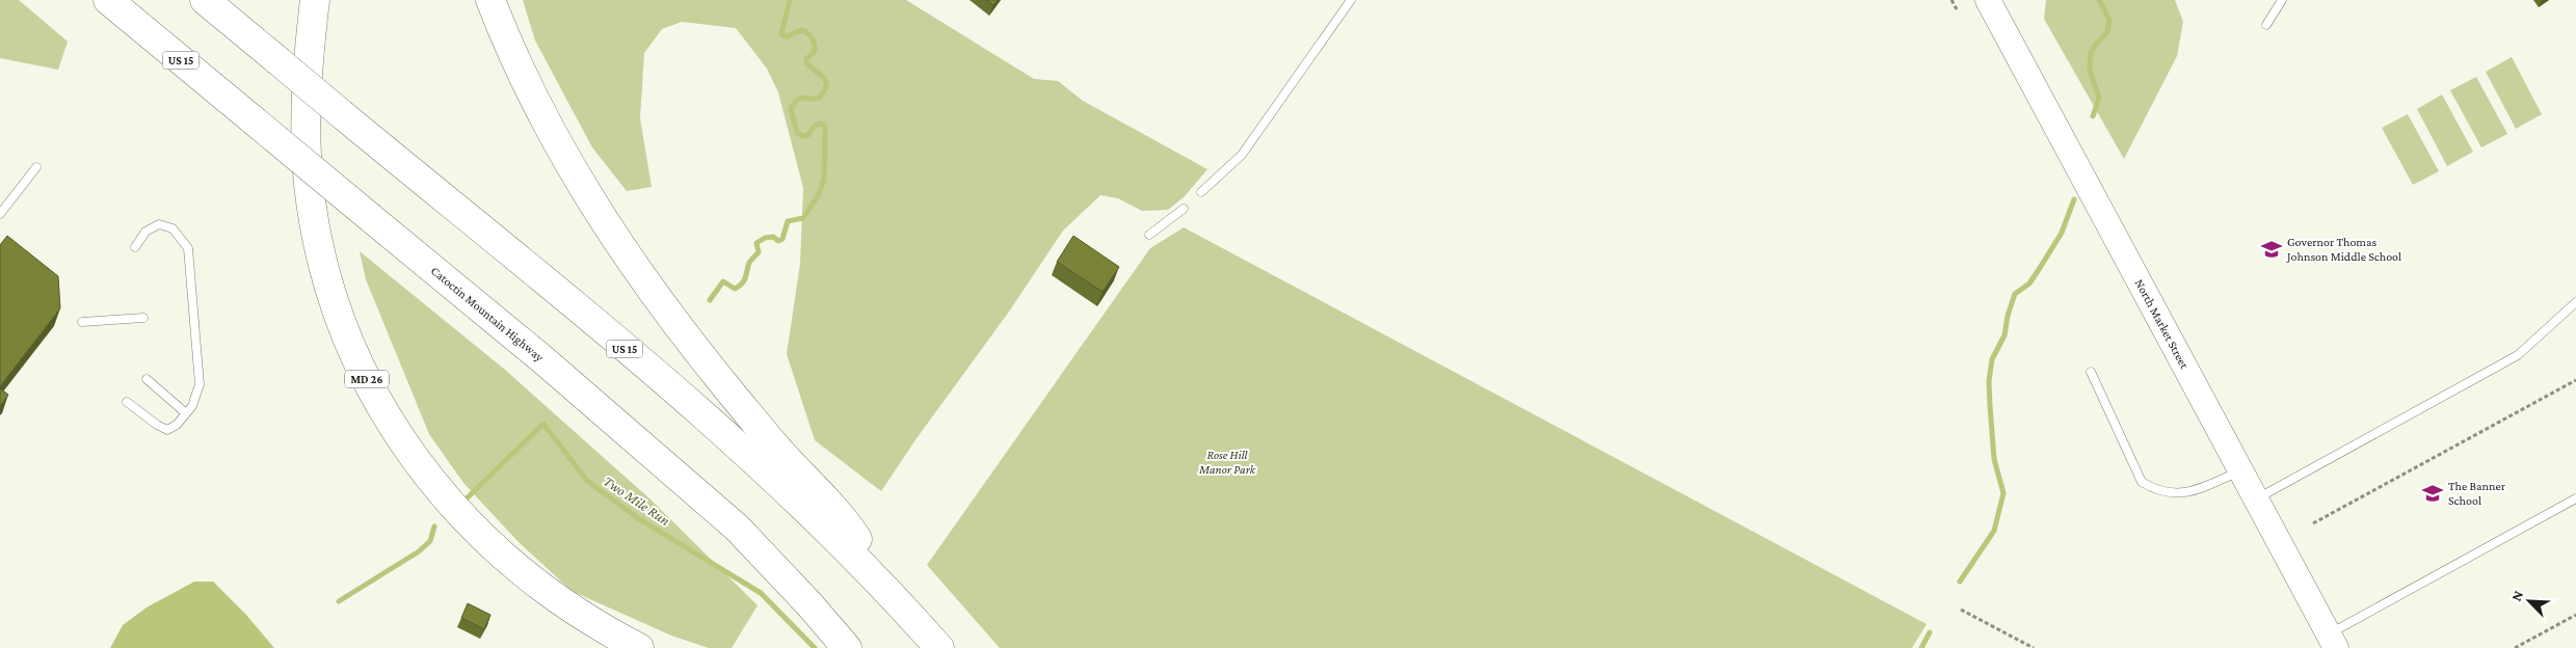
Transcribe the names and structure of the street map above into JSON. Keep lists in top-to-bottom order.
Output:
{
  "streets": {
    "highway": ["US 15", "Catoctin Mountain Highway", "MD 26"],
    "main road": ["North Market Street"]
  },
  "water": ["Two Mile Run"],
  "parks": ["Rose Hill Manor Park"],
  "places": {
    "school or university": ["Governor Thomas Johnson Middle School", "The Banner School"]
  },
  "north": "top left"
}
